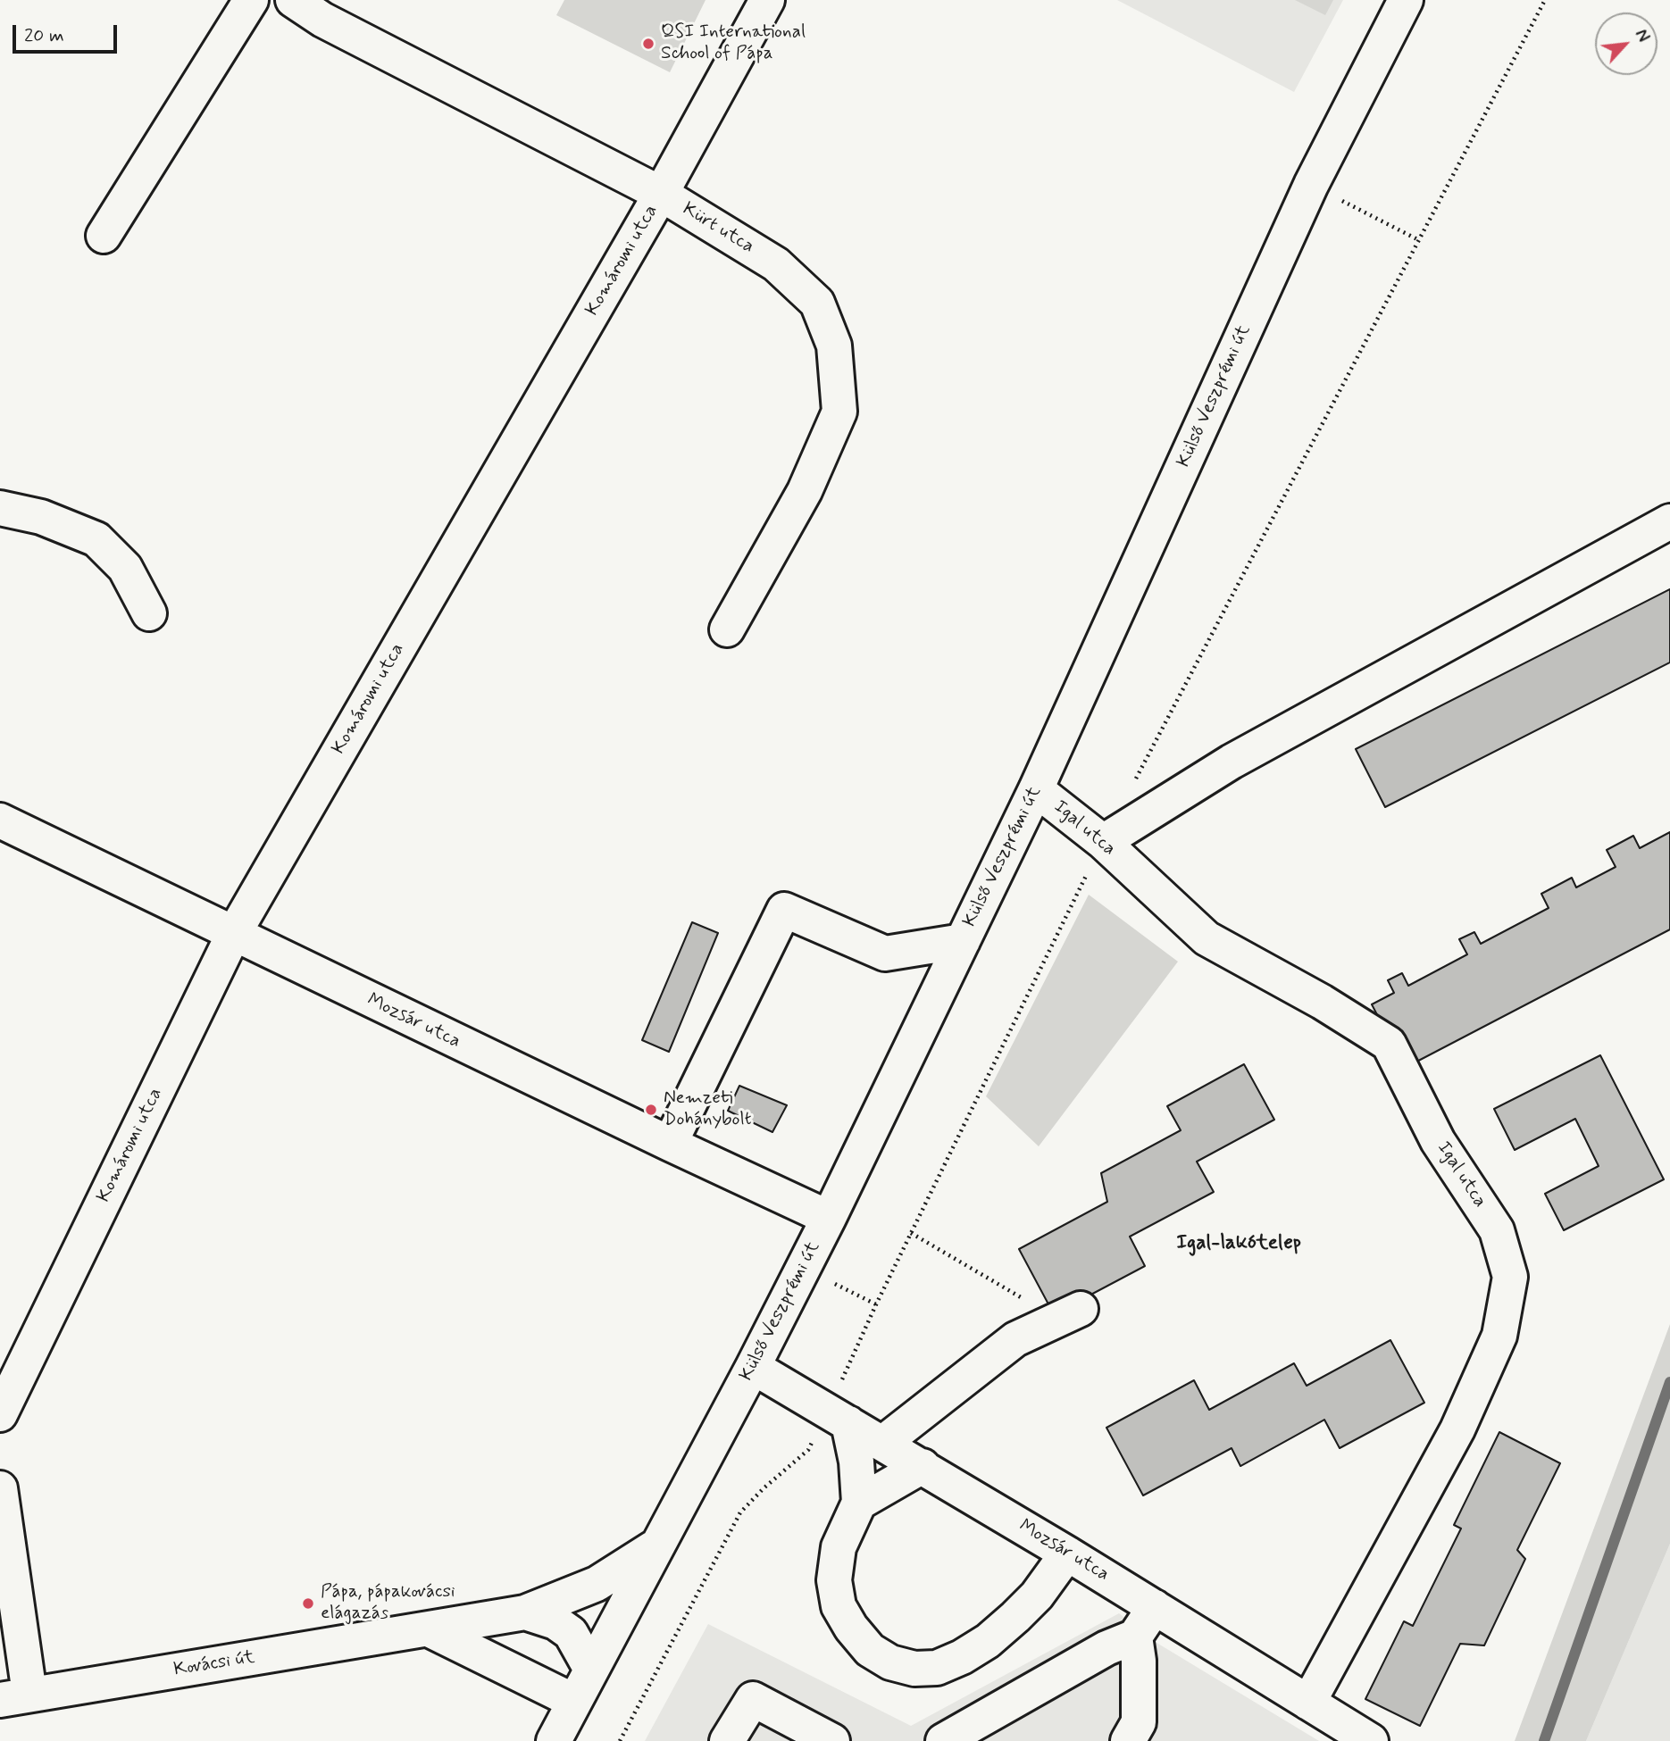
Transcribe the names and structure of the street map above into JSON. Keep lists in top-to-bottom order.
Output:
{
  "streets": {
    "street": [
      "Kürt utca",
      "Komáromi utca",
      "Külső Veszprémi út",
      "Igal utca",
      "Mozsár utca",
      "Kovácsi út"
    ]
  },
  "crossings": [
    ["Kürt utca", "Komáromi utca"],
    ["Komáromi utca", "Mozsár utca"],
    ["Külső Veszprémi út", "Igal utca"],
    ["Külső Veszprémi út", "Mozsár utca"],
    ["Külső Veszprémi út", "Kovácsi út"],
    ["Igal utca", "Mozsár utca"]
  ],
  "districts": ["Igal-lakótelep"],
  "places": ["QSI International School of Pápa", "Nemzeti Dohánybolt", "Pápa, pápakovácsi elágazás"],
  "scale_bar": "20 m",
  "north": "top right"
}
